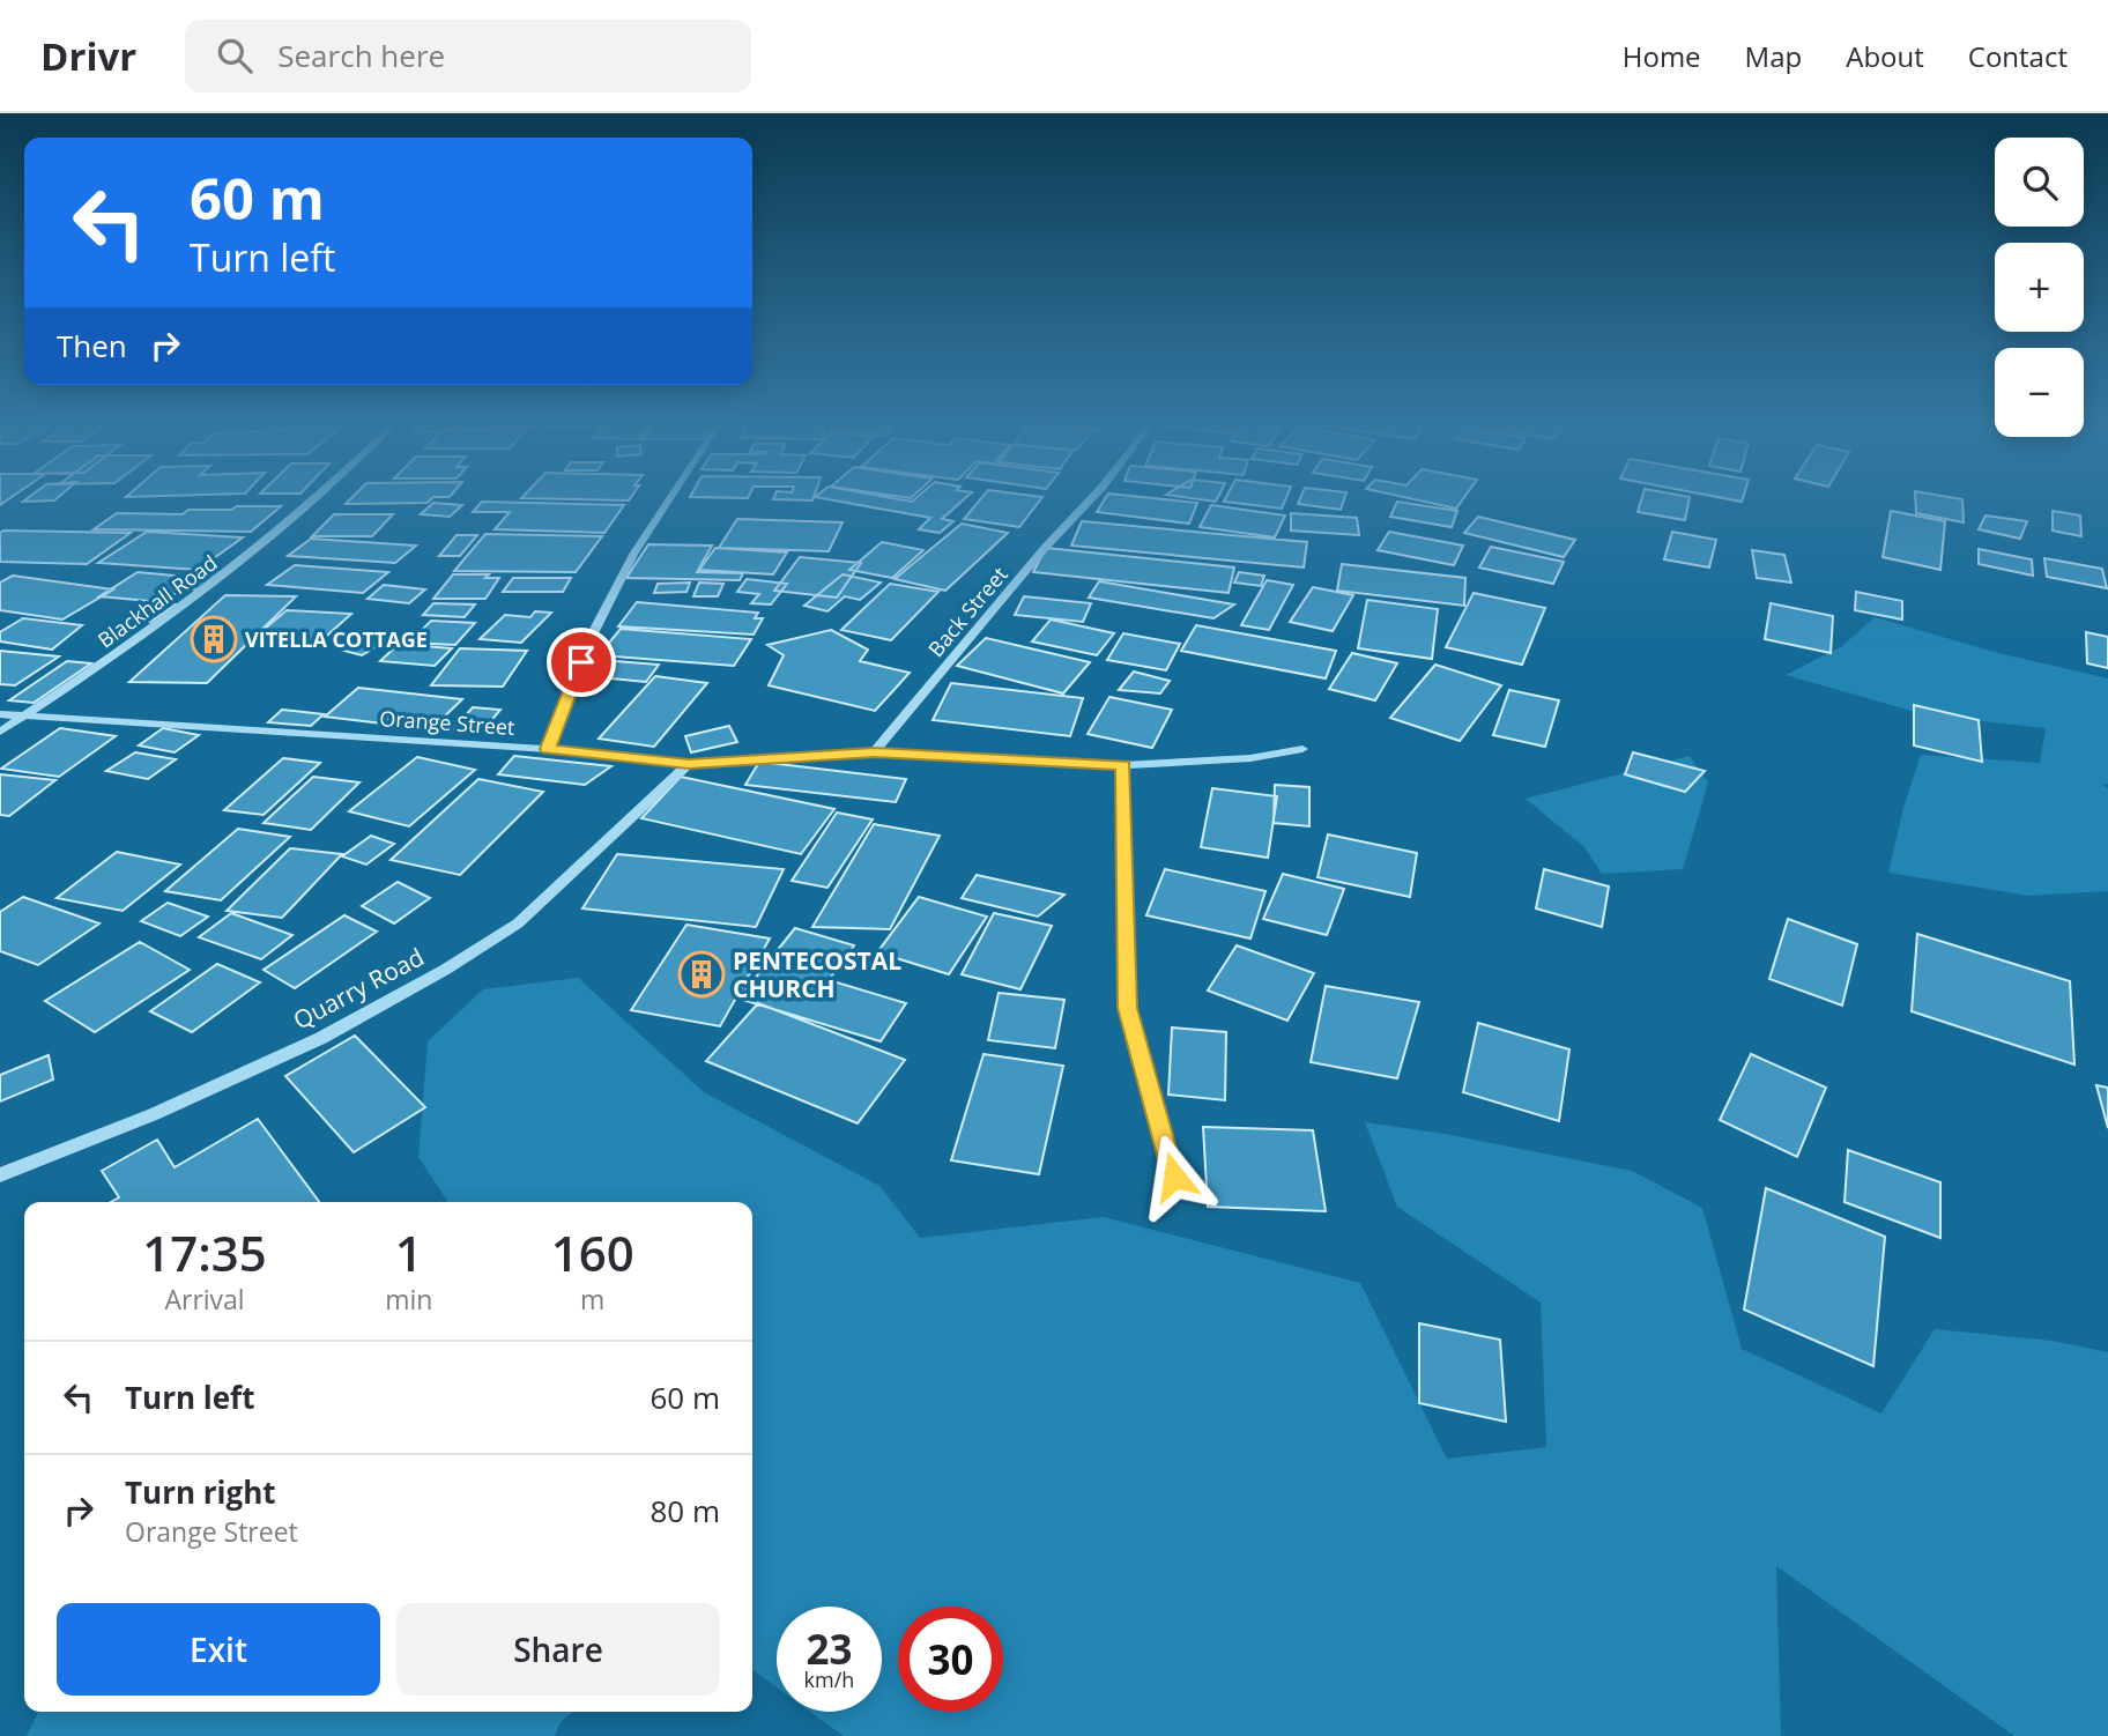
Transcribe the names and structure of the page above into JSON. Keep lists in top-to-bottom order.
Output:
{
  "streets": {
    "street": [
      "Blackhall Road",
      "Back Street",
      "Orange Street",
      "Quarry Road"
    ]
  },
  "crossings": [
    ["Blackhall Road", "Orange Street"]
  ],
  "places": {
    "building": ["VITELLA COTTAGE", "PENTECOSTAL CHURCH"]
  },
  "page": {
    "header": "Drivr",
    "search": "Search here",
    "nav": [
      "Home",
      "Map",
      "About",
      "Contact"
    ],
    "map_buttons": ["+", "−"],
    "turn": ["60 m", "Turn left"],
    "then": "Then",
    "eta": [
      "17:35",
      "Arrival",
      "1",
      "min",
      "160",
      "m"
    ],
    "list": [
      {
        "name": "Turn left",
        "value": "60 m"
      },
      {
        "name": "Turn right",
        "note": "Orange Street",
        "value": "80 m"
      }
    ],
    "buttons": ["Exit", "Share"],
    "speed": "23 km/h",
    "limit": "30"
  }
}
